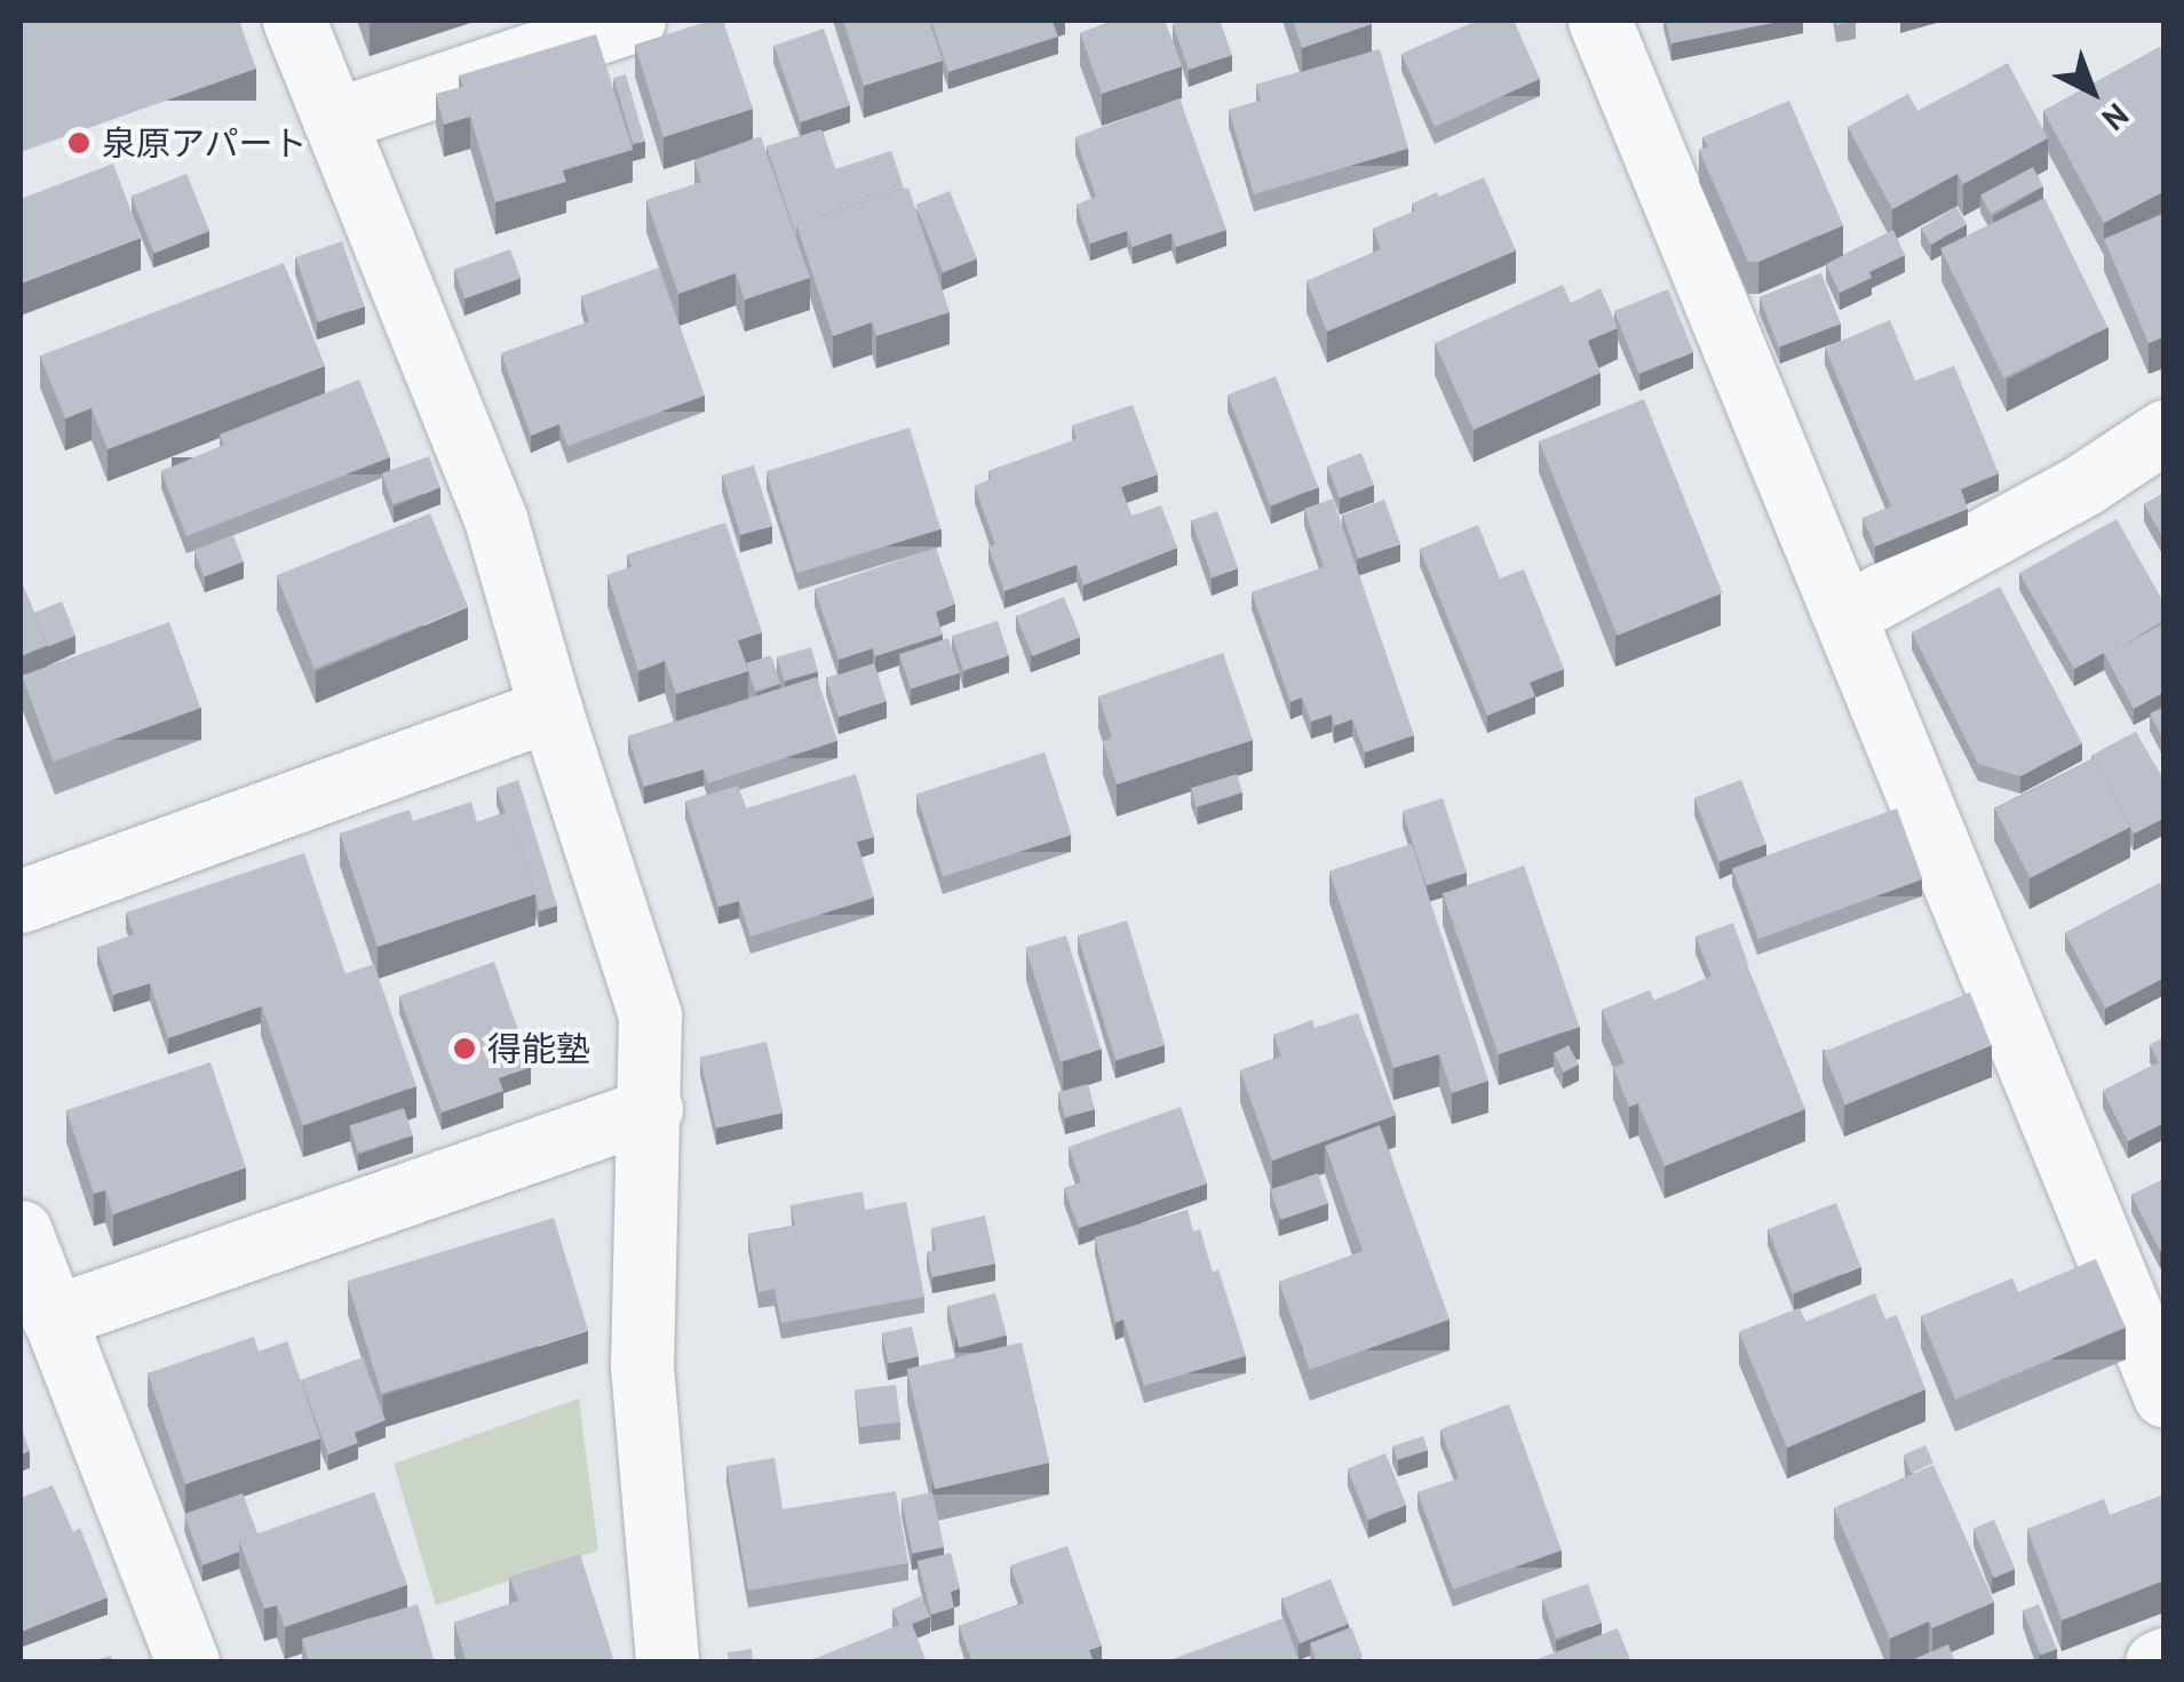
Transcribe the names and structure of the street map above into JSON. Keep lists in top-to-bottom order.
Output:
{
  "places": ["泉原アパート", "得能塾"],
  "north": "bottom right"
}
